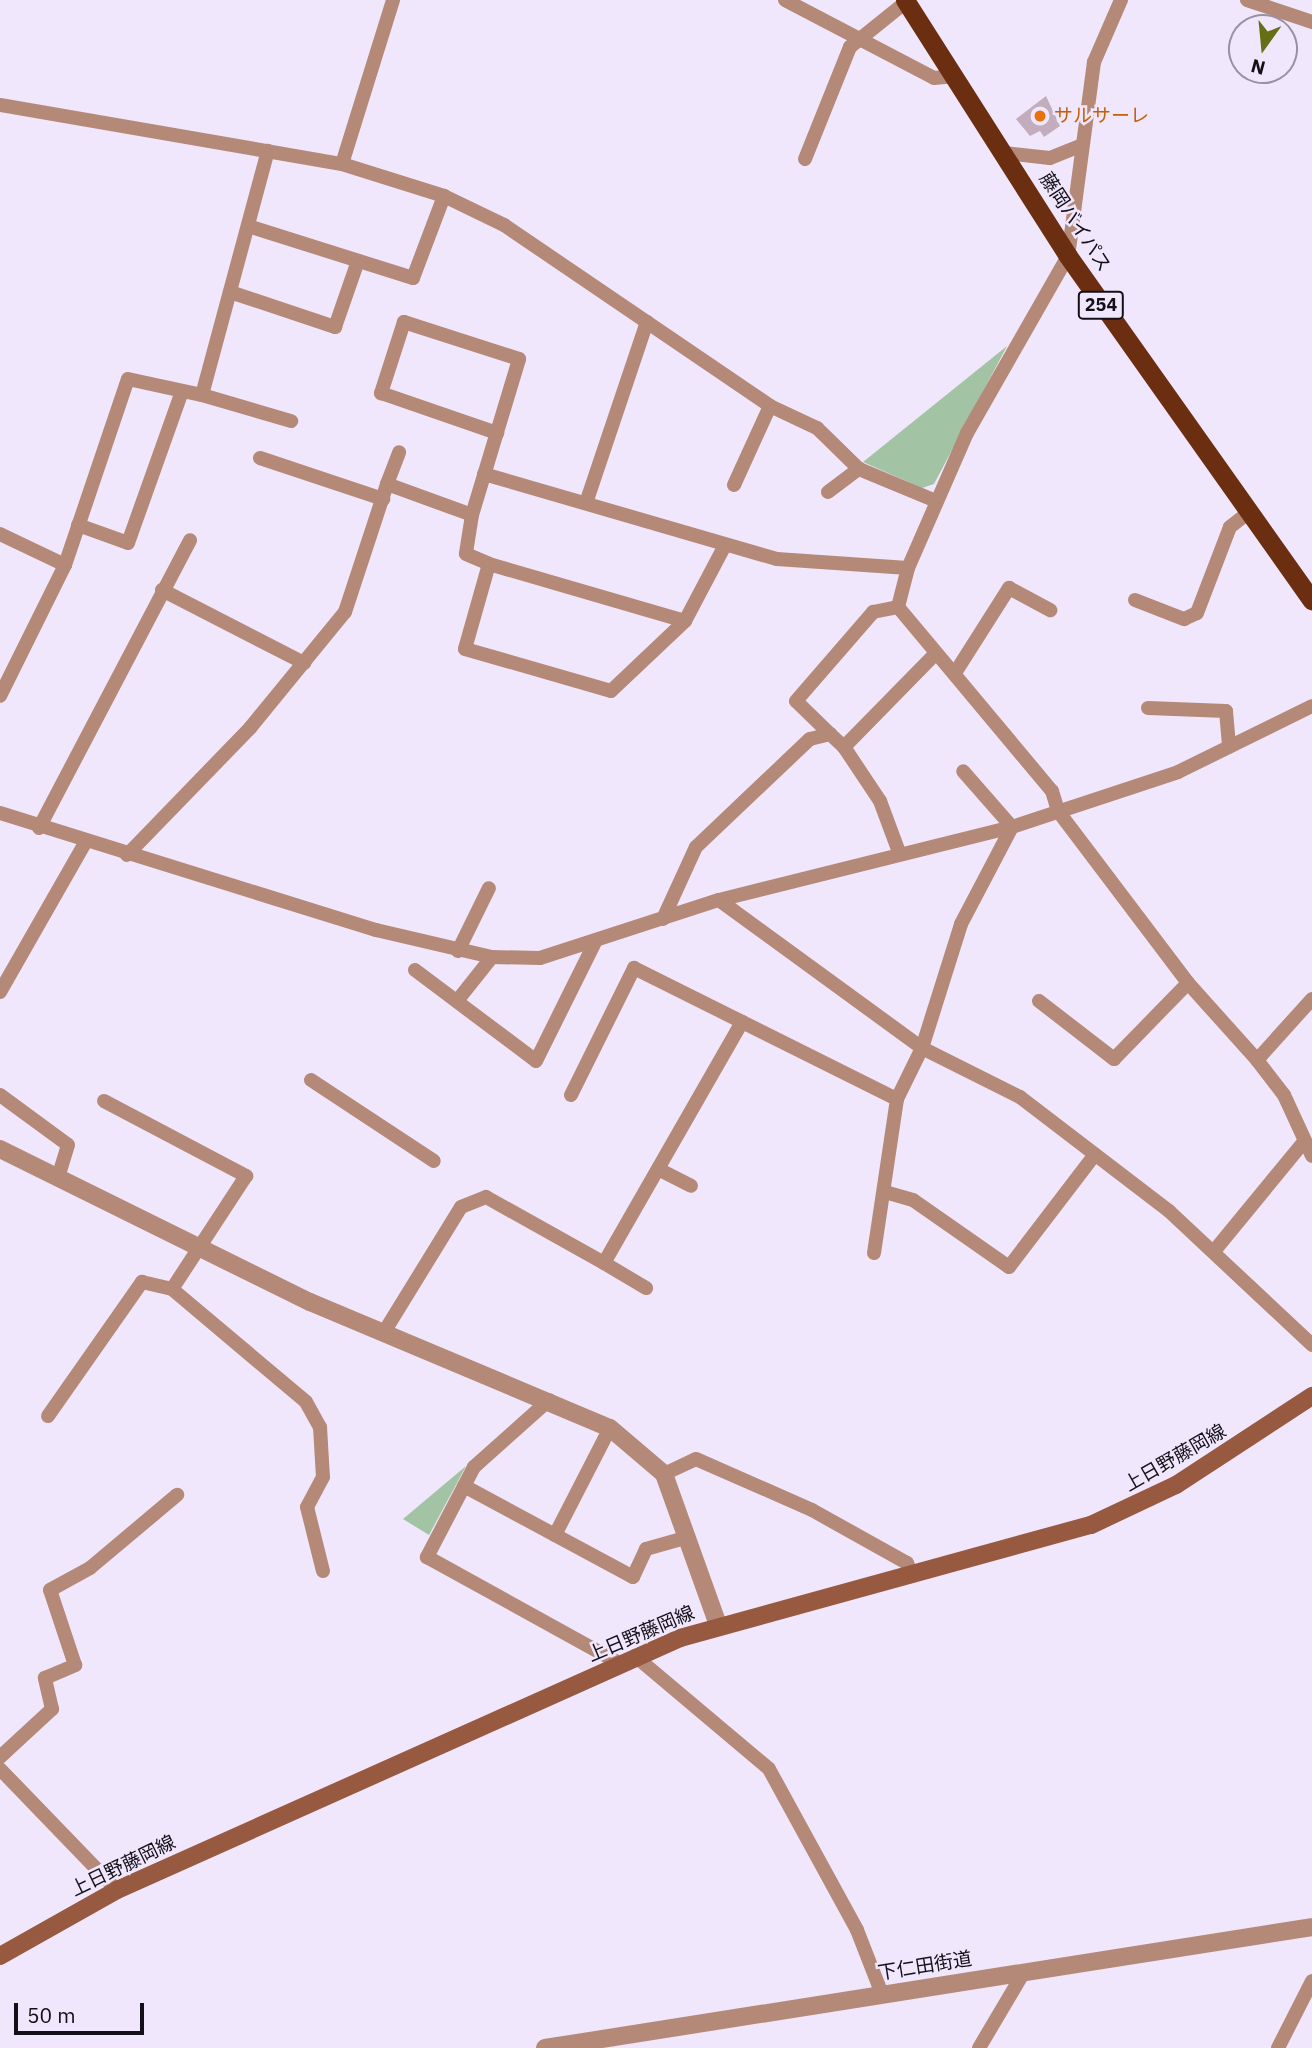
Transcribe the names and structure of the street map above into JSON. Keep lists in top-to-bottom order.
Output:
{
  "streets": {
    "highway": ["藤岡バイパス", "254"],
    "main road": ["上日野藤岡線"],
    "street": ["下仁田街道"]
  },
  "places": ["サルサーレ"],
  "scale_bar": "50 m",
  "north": "bottom"
}
